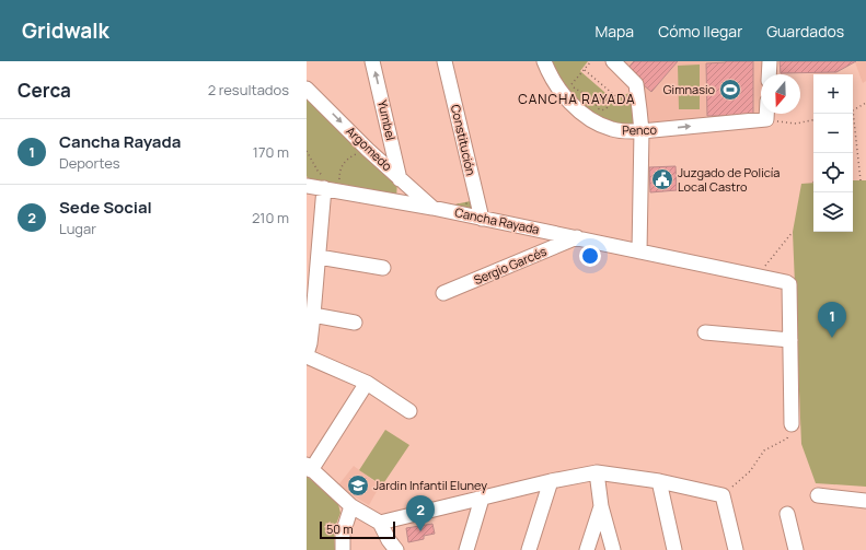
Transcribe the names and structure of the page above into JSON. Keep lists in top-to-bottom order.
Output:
{
  "streets": {
    "street": [
      "Yumbel",
      "Penco",
      "Constitución",
      "Argomedo",
      "Cancha Rayada",
      "Sergio Garcés"
    ]
  },
  "crossings": [
    ["Yumbel", "Argomedo"],
    ["Yumbel", "Cancha Rayada"],
    ["Constitución", "Cancha Rayada"],
    ["Argomedo", "Cancha Rayada"],
    ["Cancha Rayada", "Sergio Garcés"]
  ],
  "one_way": ["Yumbel", "Penco", "Argomedo"],
  "districts": ["CANCHA RAYADA"],
  "places": {
    "sports": ["Gimnasio"],
    "public building": ["Juzgado de Policía Local Castro"],
    "school or university": ["Jardin Infantil Eluney"]
  },
  "scale_bar": "50 m",
  "north": "bottom",
  "page": {
    "header": "Gridwalk",
    "nav": ["Mapa", "Cómo llegar", "Guardados"],
    "heading": ["Cerca", "2 resultados"],
    "map_buttons": ["+", "−"],
    "list": [
      {
        "mark": "1",
        "name": "Cancha Rayada",
        "note": "Deportes",
        "value": "170 m"
      },
      {
        "mark": "2",
        "name": "Sede Social",
        "note": "Lugar",
        "value": "210 m"
      }
    ],
    "pins": ["1", "2"],
    "scale": "50 m"
  }
}
